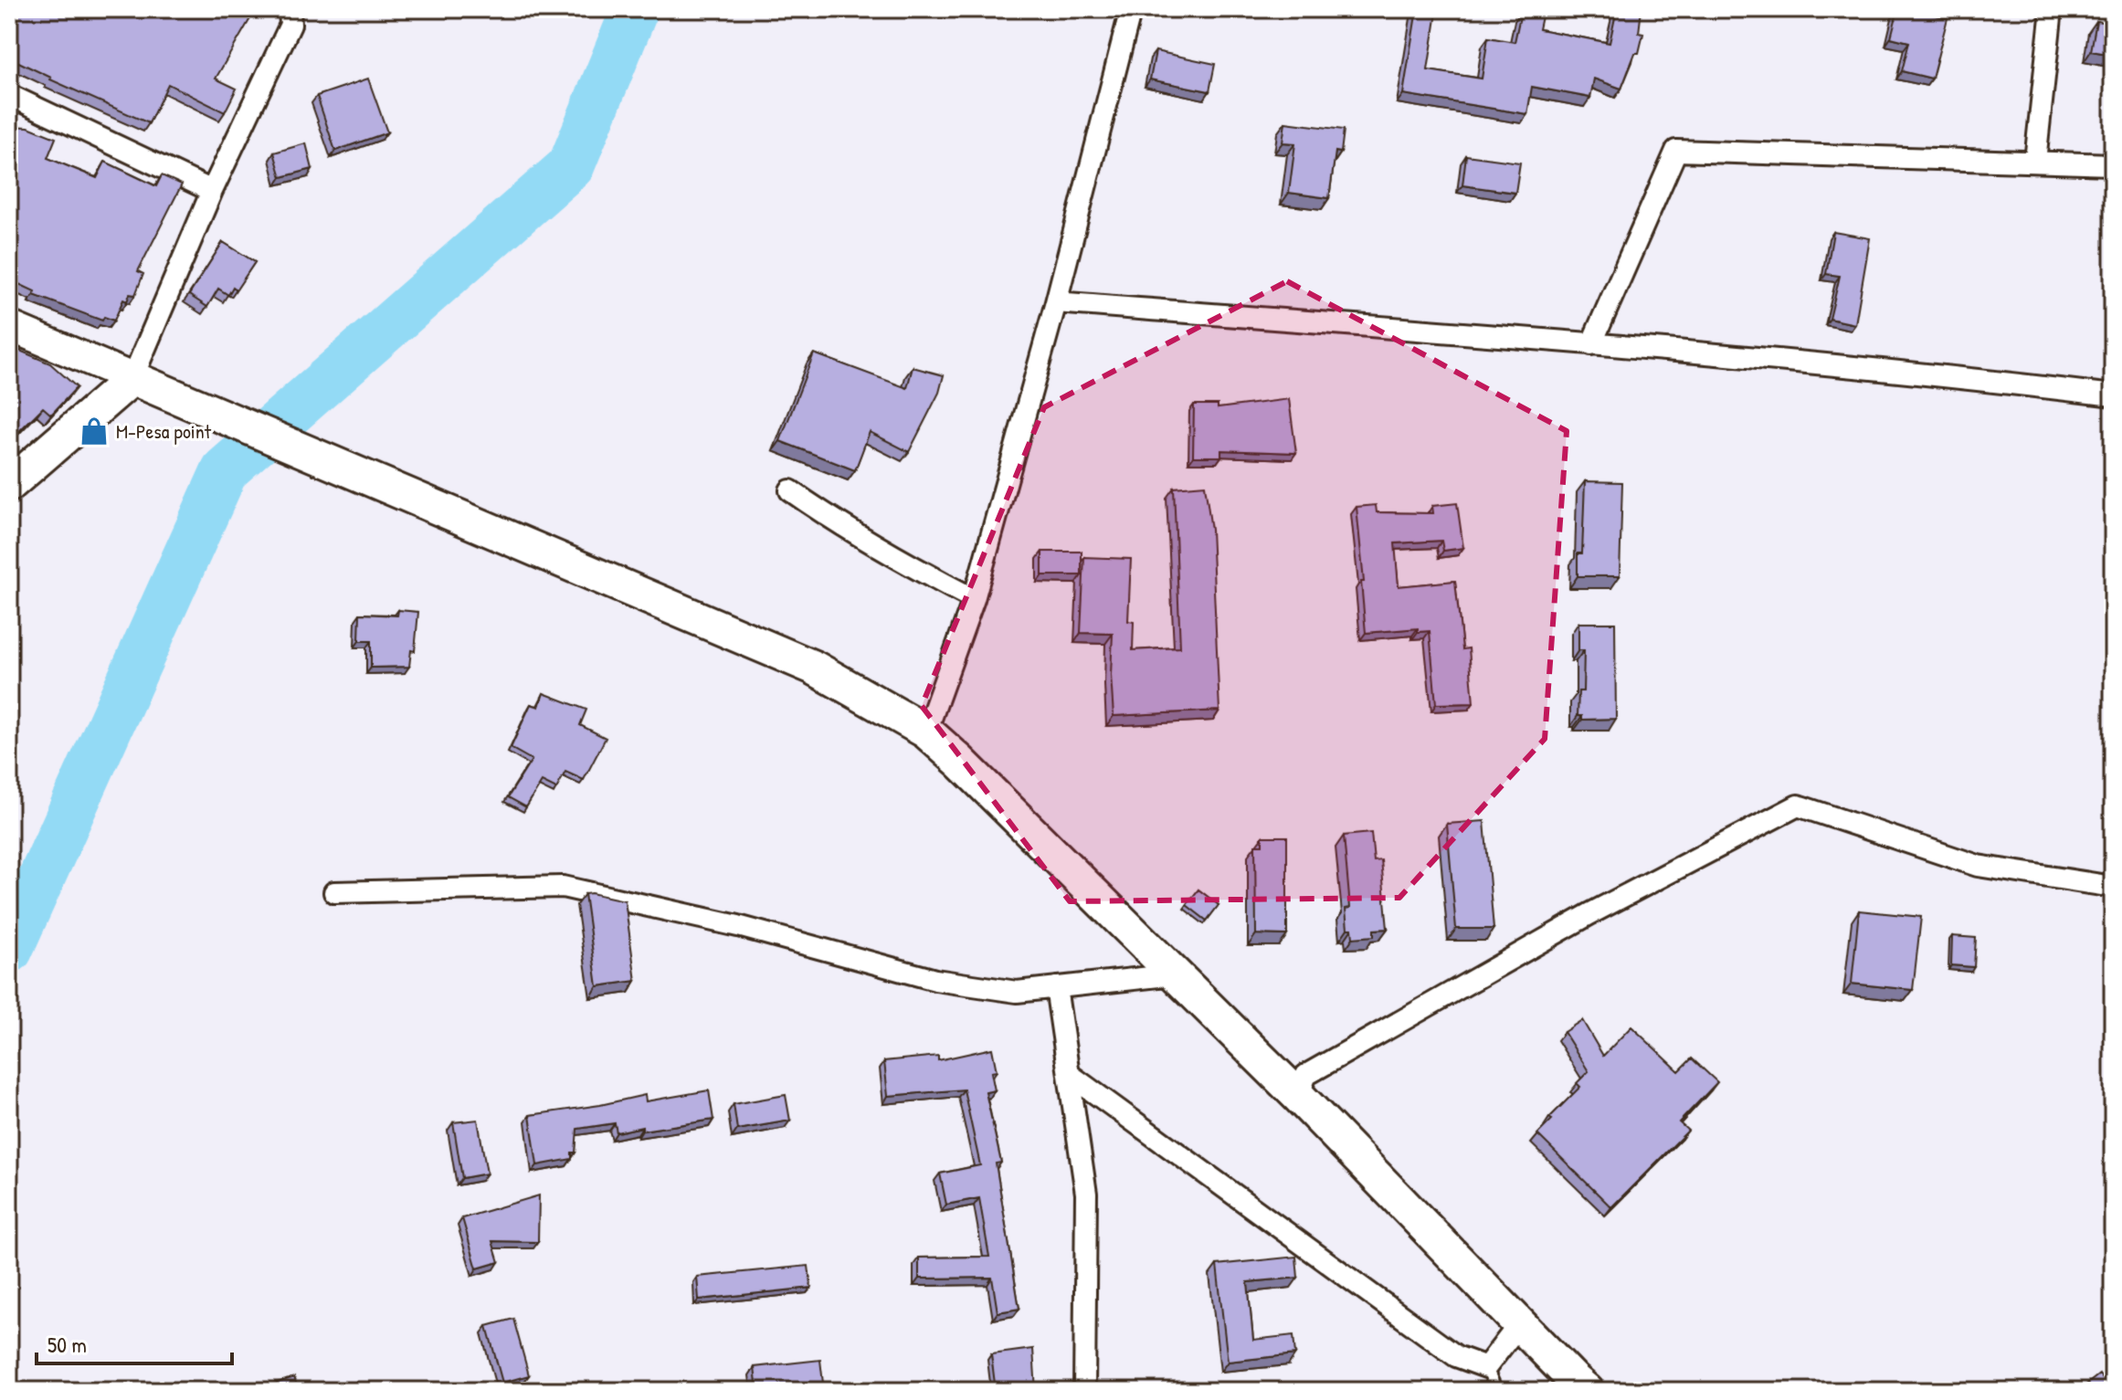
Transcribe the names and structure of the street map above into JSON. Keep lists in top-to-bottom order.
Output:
{
  "places": {
    "shop": ["M-Pesa point"]
  },
  "scale_bar": "50 m"
}
